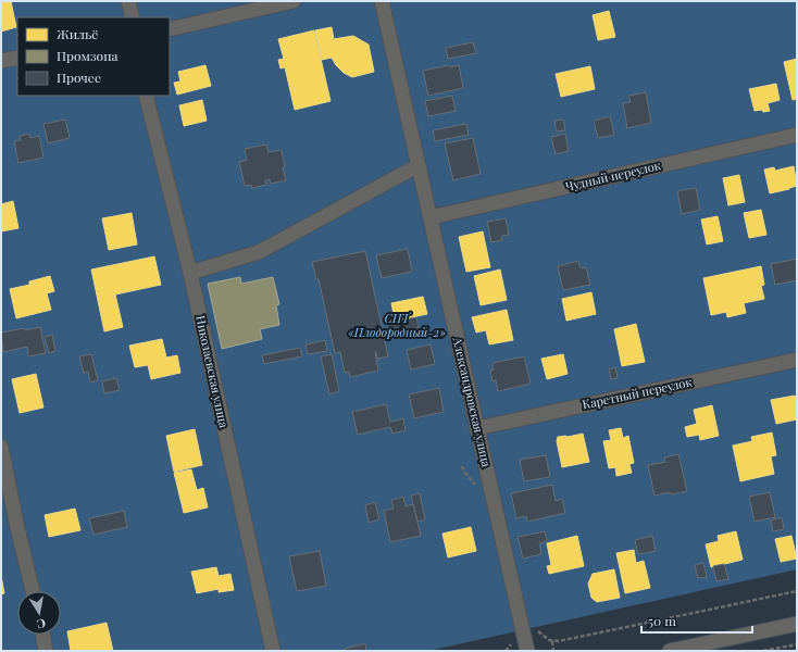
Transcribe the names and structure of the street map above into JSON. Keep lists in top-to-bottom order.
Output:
{
  "streets": {
    "street": [
      "Чудный переулок",
      "Николаевская улица",
      "Каретный переулок",
      "Александровская улица"
    ]
  },
  "crossings": [
    ["Чудный переулок", "Александровская улица"],
    ["Каретный переулок", "Александровская улица"]
  ],
  "parks": ["СНТ «Плодородный-2»"],
  "legend": ["Жильё", "Промзона", "Прочее"],
  "scale_bar": "50 m",
  "north": "bottom"
}
